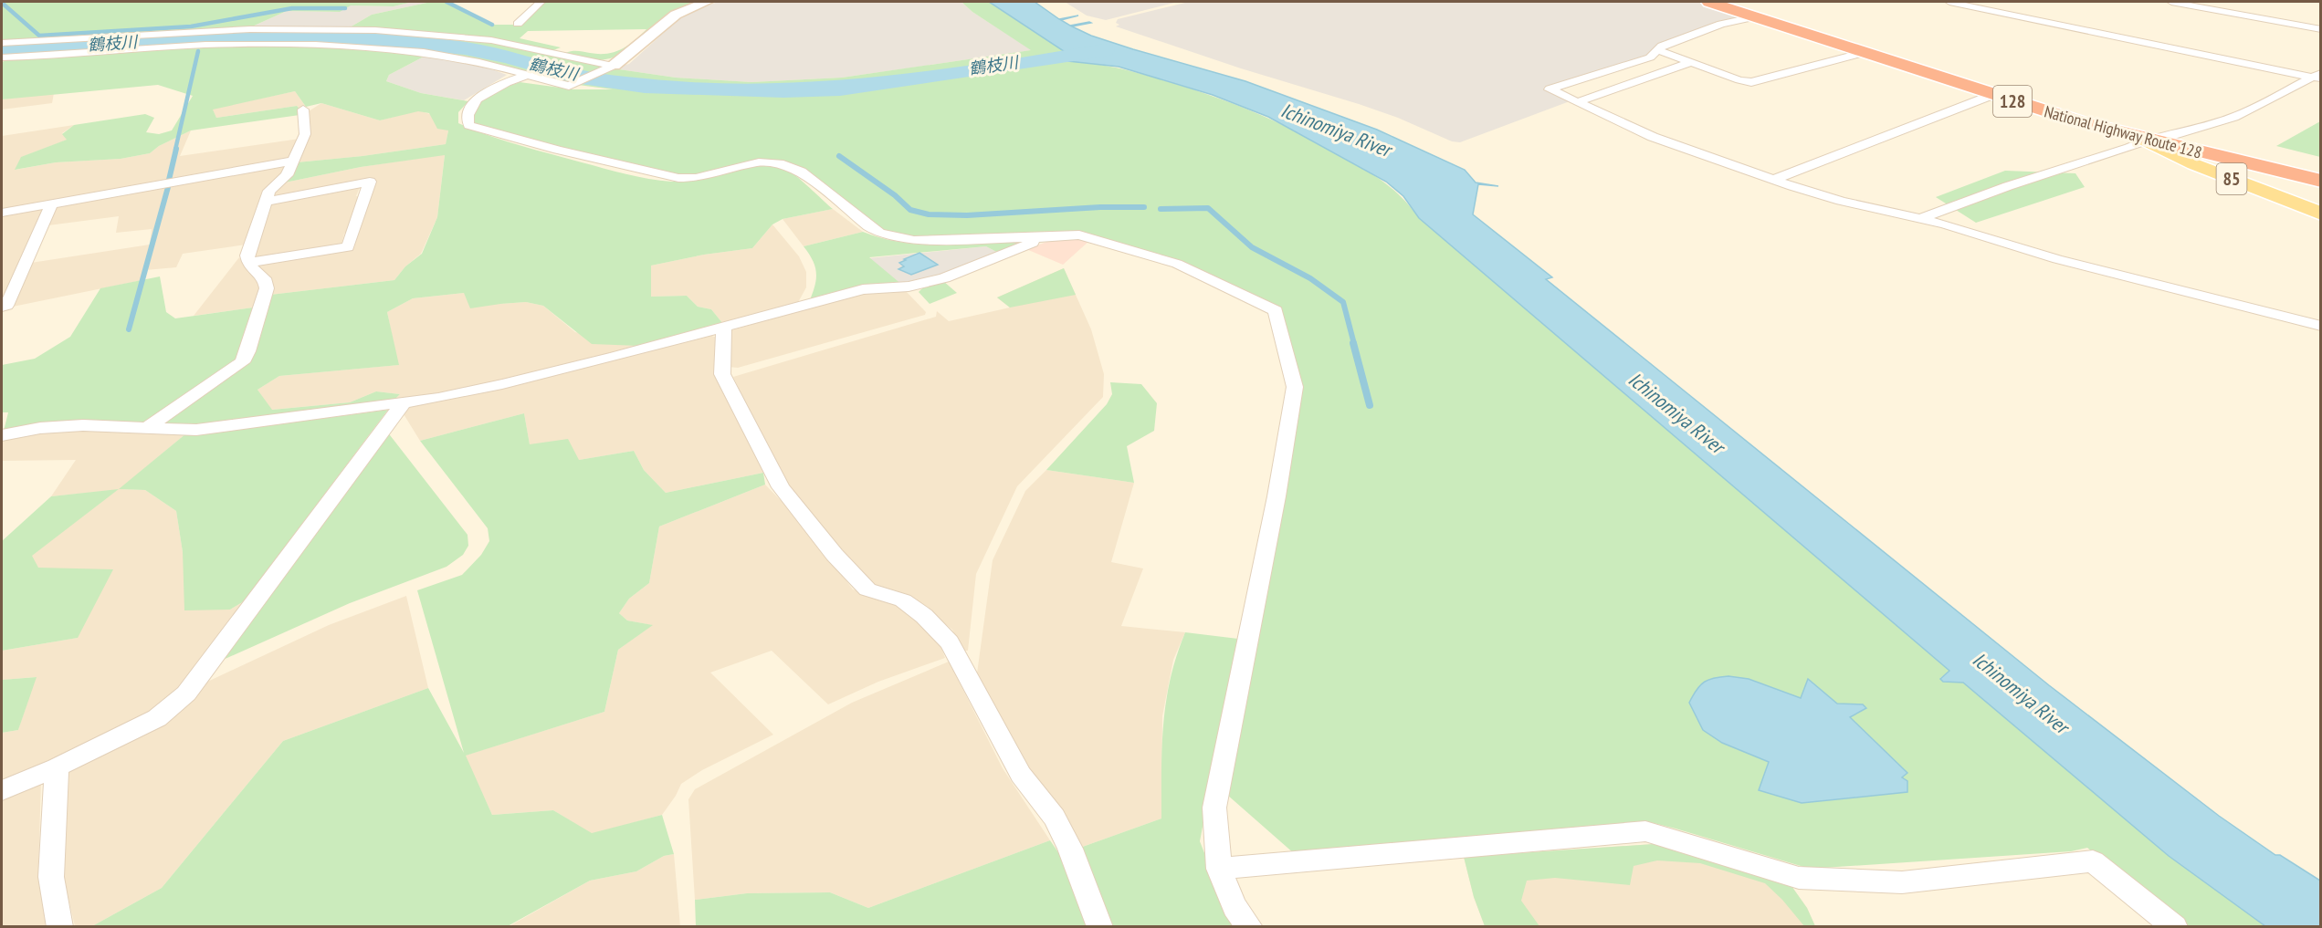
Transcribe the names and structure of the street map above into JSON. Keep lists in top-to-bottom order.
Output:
{
  "streets": {
    "highway": ["128", "National Highway Route 128"],
    "main road": ["85"]
  },
  "crossings": [
    ["National Highway Route 128", "85"]
  ],
  "water": ["鶴枝川", "Ichinomiya River"]
}
